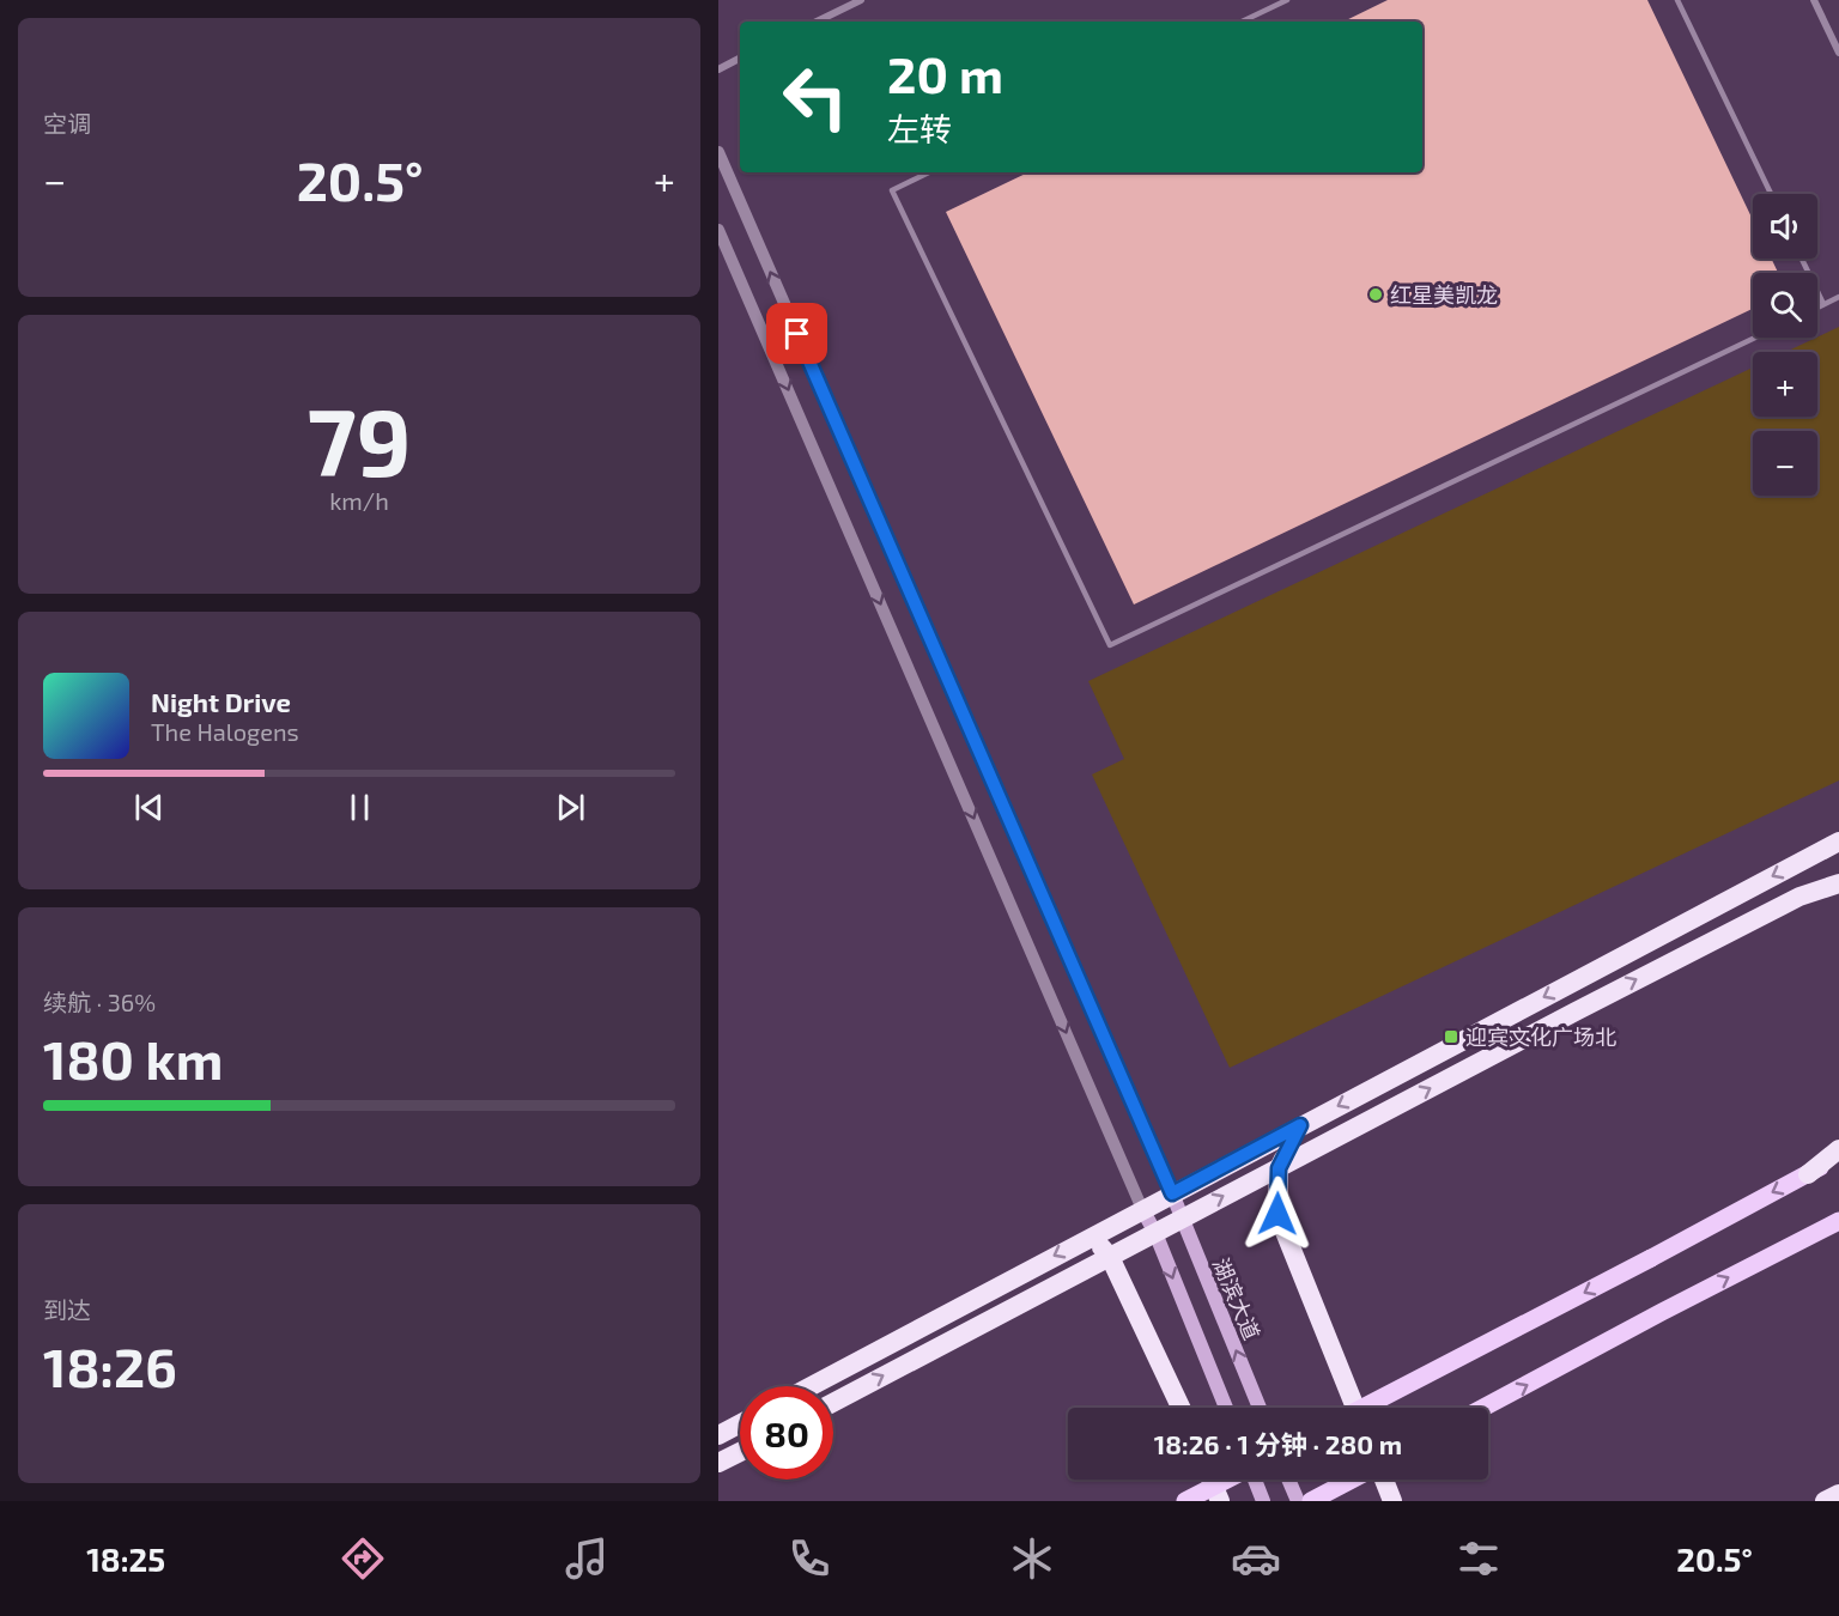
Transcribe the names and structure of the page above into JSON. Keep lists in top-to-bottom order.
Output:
{
  "streets": {
    "main road": ["湖滨大道"]
  },
  "places": {
    "other": ["红星美凯龙"],
    "transit": ["迎宾文化广场北"]
  },
  "page": {
    "tile": [
      "空调",
      ["79", "km/h"],
      ["续航 · 36%", "180 km"],
      ["到达", "18:26"]
    ],
    "turn": ["20 m", "左转"],
    "heat": ["−", "20.5°", "+"],
    "map_buttons": ["+", "−"],
    "song": ["Night Drive", "The Halogens"],
    "limit": "80",
    "trip": "18:26 · 1 分钟 · 280 m",
    "tabs": ["18:25", "20.5°"]
  }
}
